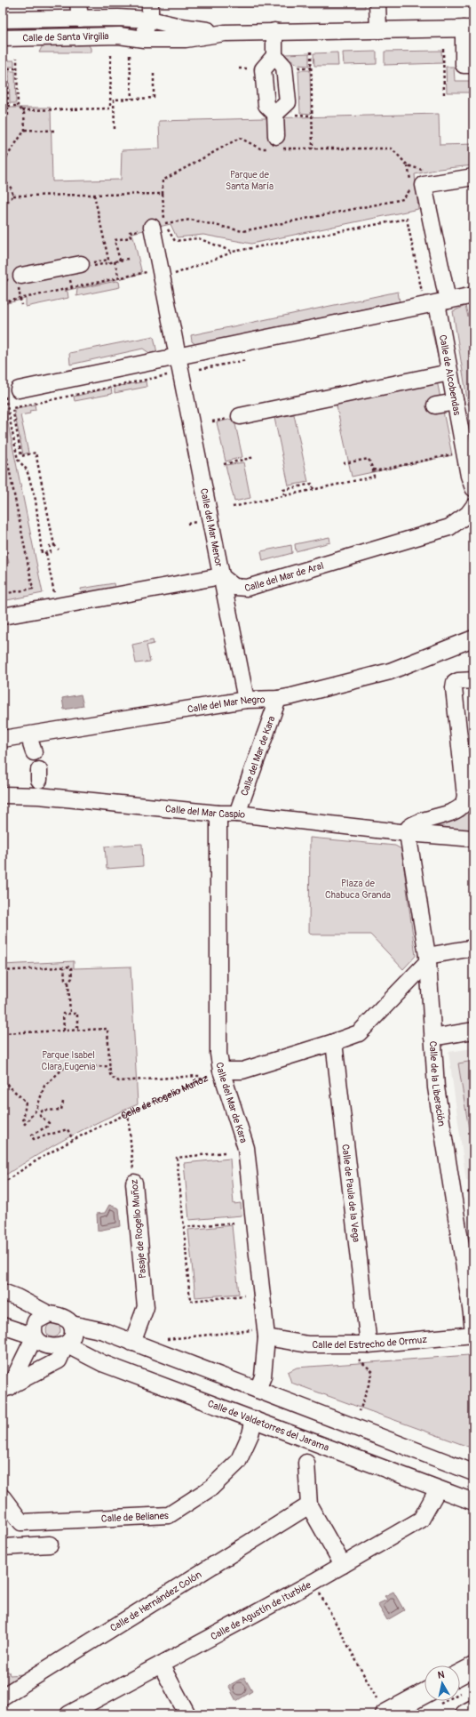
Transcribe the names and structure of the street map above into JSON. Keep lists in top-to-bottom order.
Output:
{
  "streets": {
    "street": [
      "Calle de Santa Virgilia",
      "Calle de Alcobendas",
      "Calle del Mar Menor",
      "Calle del Mar de Aral",
      "Calle del Mar Negro",
      "Calle del Mar de Kara",
      "Calle del Mar Caspio",
      "Calle de la Liberación",
      "Calle de Paula de la Vega",
      "Pasaje de Rogelio Muñoz",
      "Calle del Estrecho de Ormuz",
      "Calle de Valdetorres del Jarama",
      "Calle de Belianes",
      "Calle de Hernández Colón",
      "Calle de Agustín de Iturbide"
    ],
    "path": ["Calle de Rogelio Muñoz"]
  },
  "crossings": [
    ["Calle del Mar Menor", "Calle del Mar de Aral"],
    ["Calle del Mar Menor", "Calle del Mar Negro"],
    ["Calle del Mar Negro", "Calle del Mar de Kara"],
    ["Calle del Mar de Kara", "Calle del Mar Caspio"],
    ["Calle del Mar de Kara", "Calle de Rogelio Muñoz"],
    ["Calle del Mar de Kara", "Calle del Estrecho de Ormuz"],
    ["Calle del Mar Caspio", "Calle de la Liberación"],
    ["Calle de la Liberación", "Calle del Estrecho de Ormuz"],
    ["Calle de Rogelio Muñoz", "Pasaje de Rogelio Muñoz"],
    ["Calle de Paula de la Vega", "Calle del Estrecho de Ormuz"],
    ["Calle de Valdetorres del Jarama", "Calle de Belianes"],
    ["Calle de Valdetorres del Jarama", "Calle de Agustín de Iturbide"]
  ],
  "parks": ["Parque de Santa María", "Plaza de Chabuca Granda", "Parque Isabel Clara Eugenia"],
  "north": "top"
}
